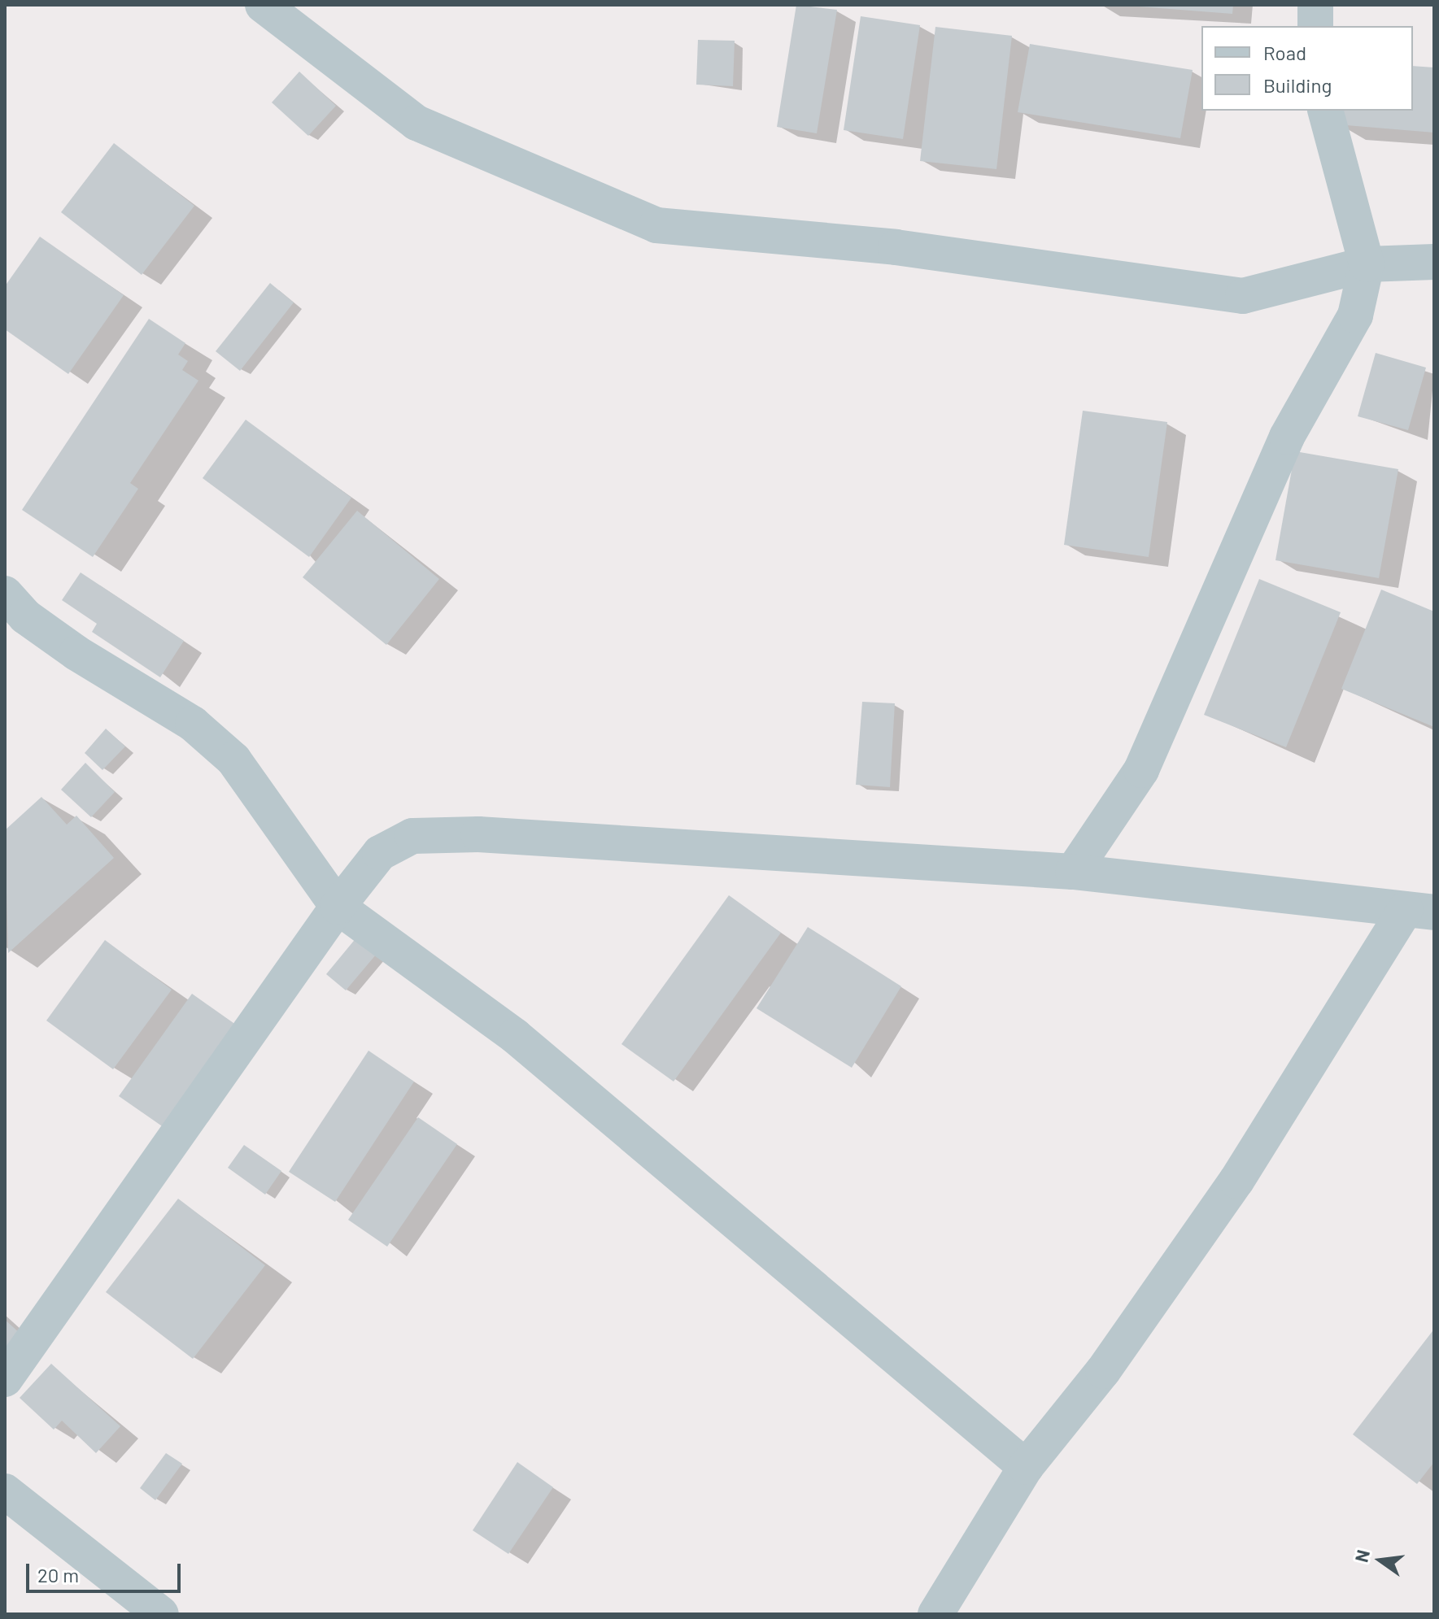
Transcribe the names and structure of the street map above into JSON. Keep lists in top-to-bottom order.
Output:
{
  "legend": ["Road", "Building"],
  "scale_bar": "20 m",
  "north": "left"
}
